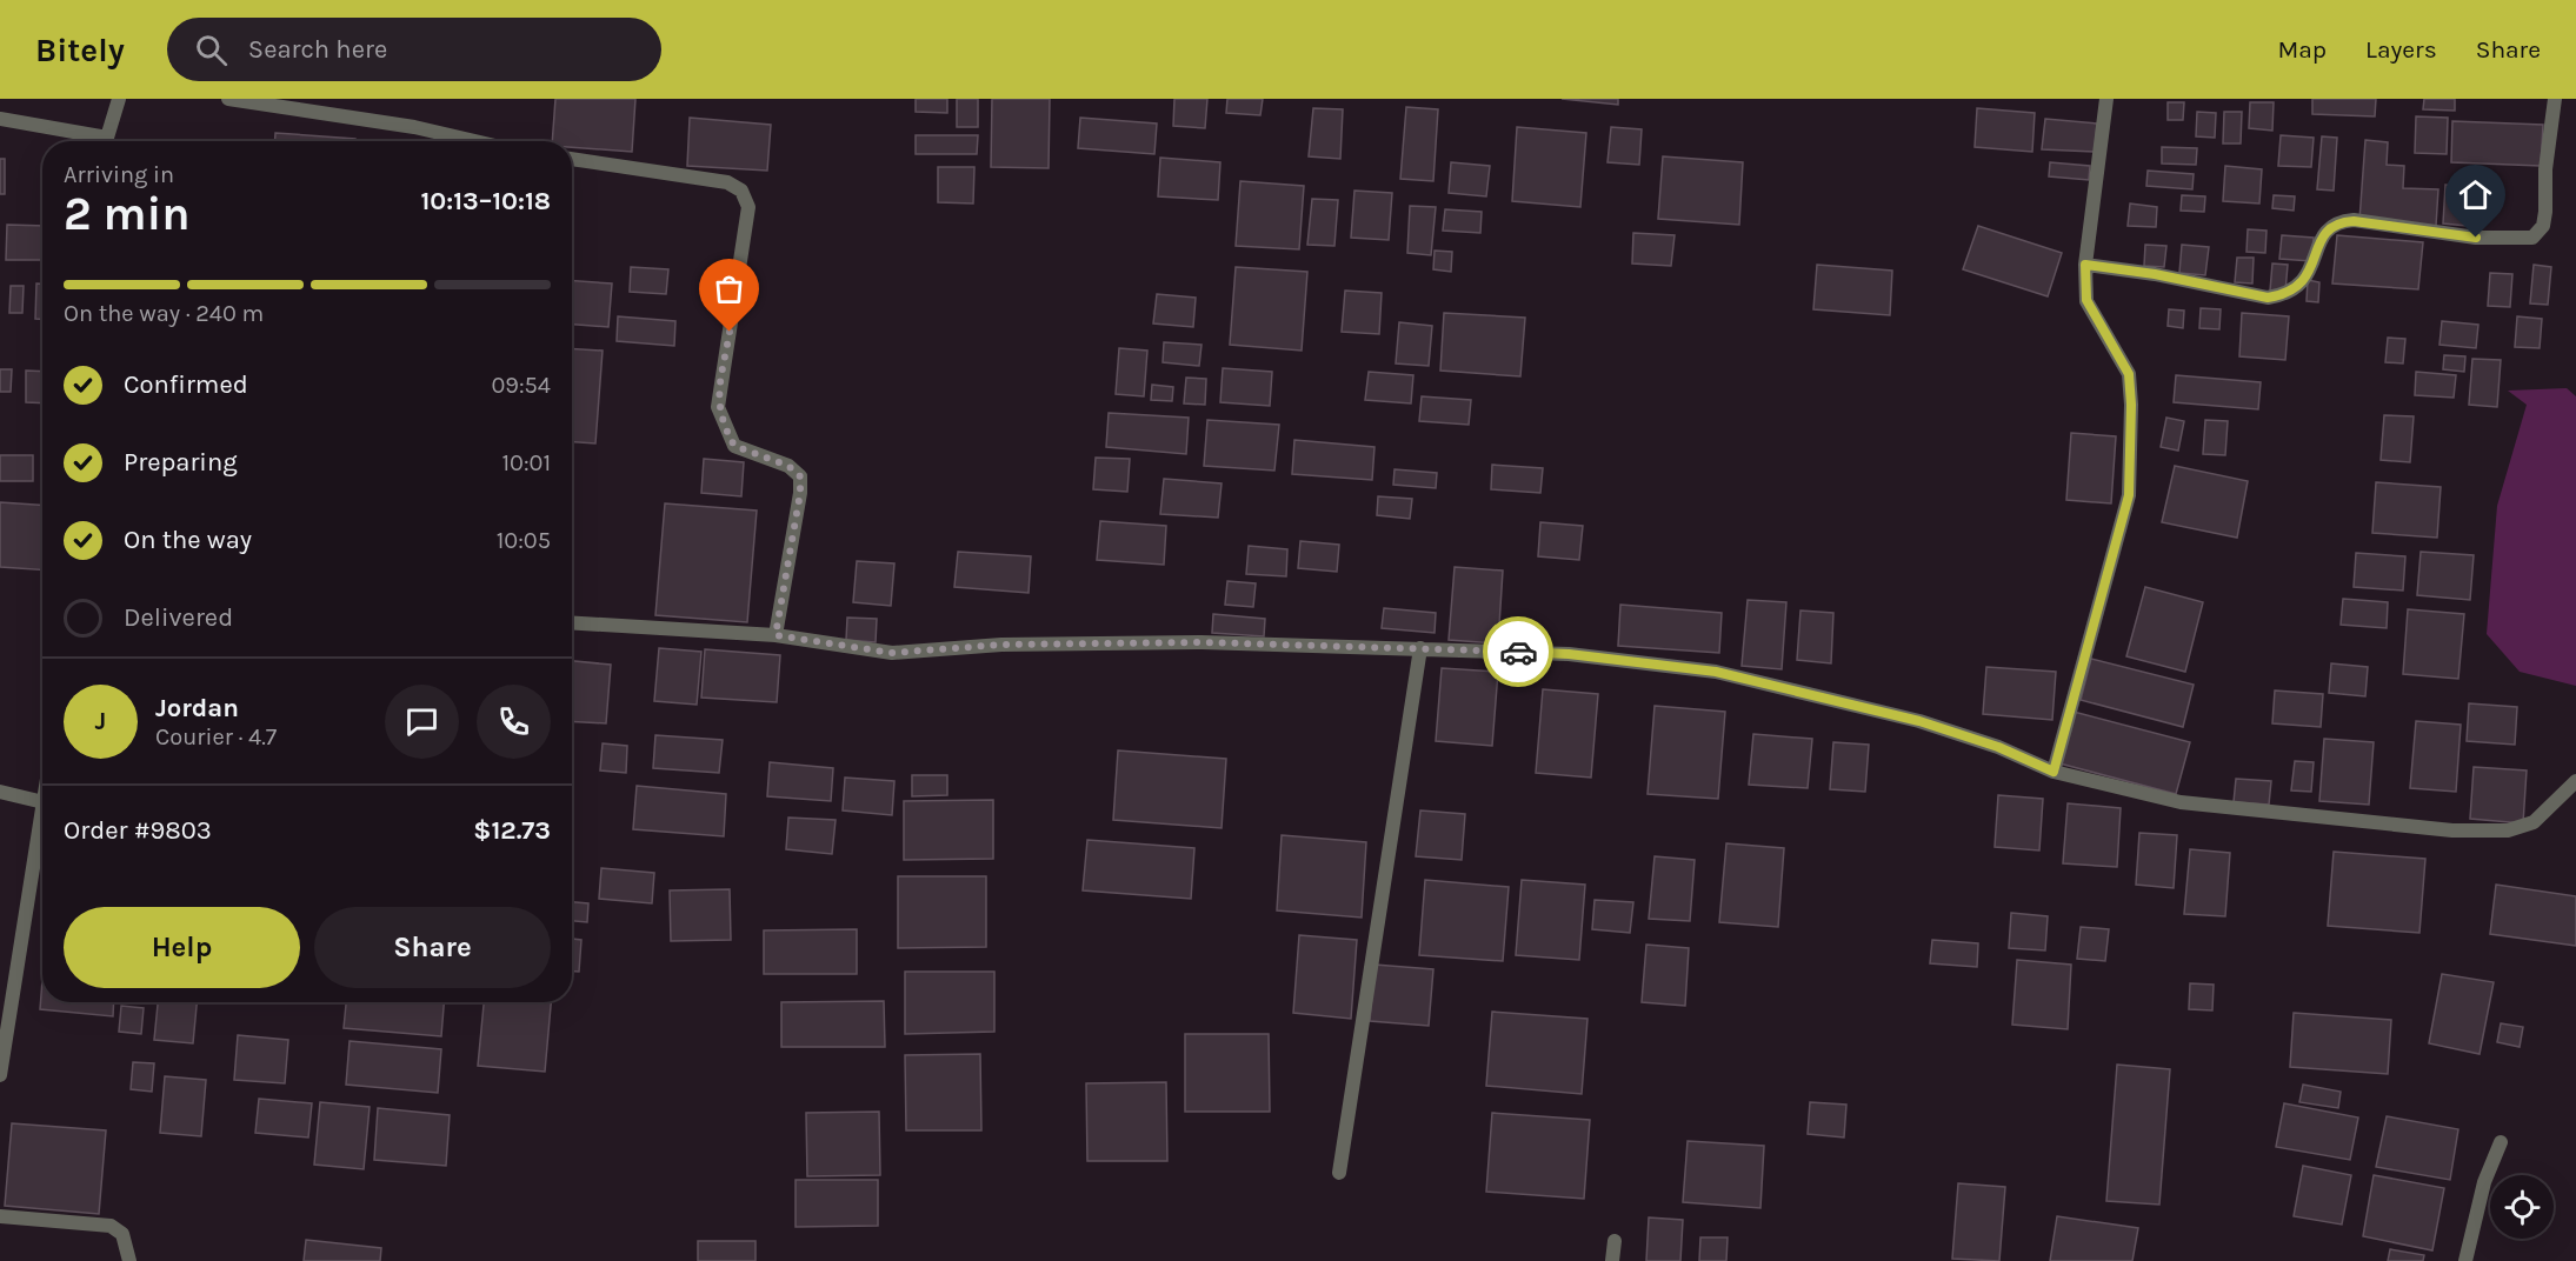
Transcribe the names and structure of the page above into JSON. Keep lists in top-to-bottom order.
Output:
{
  "page": {
    "header": "Bitely",
    "search": "Search here",
    "nav": ["Map", "Layers", "Share"],
    "heading": ["2 min", "Arriving in", "10:13–10:18"],
    "panel": [
      "Jordan",
      "Courier · 4.7",
      "Order #9803",
      "$12.73"
    ],
    "bar": "On the way · 240 m",
    "list": [
      ["Confirmed", "09:54"],
      ["Preparing", "10:01"],
      ["On the way", "10:05"],
      "Delivered"
    ],
    "round": "J",
    "buttons": ["Help", "Share"]
  }
}
